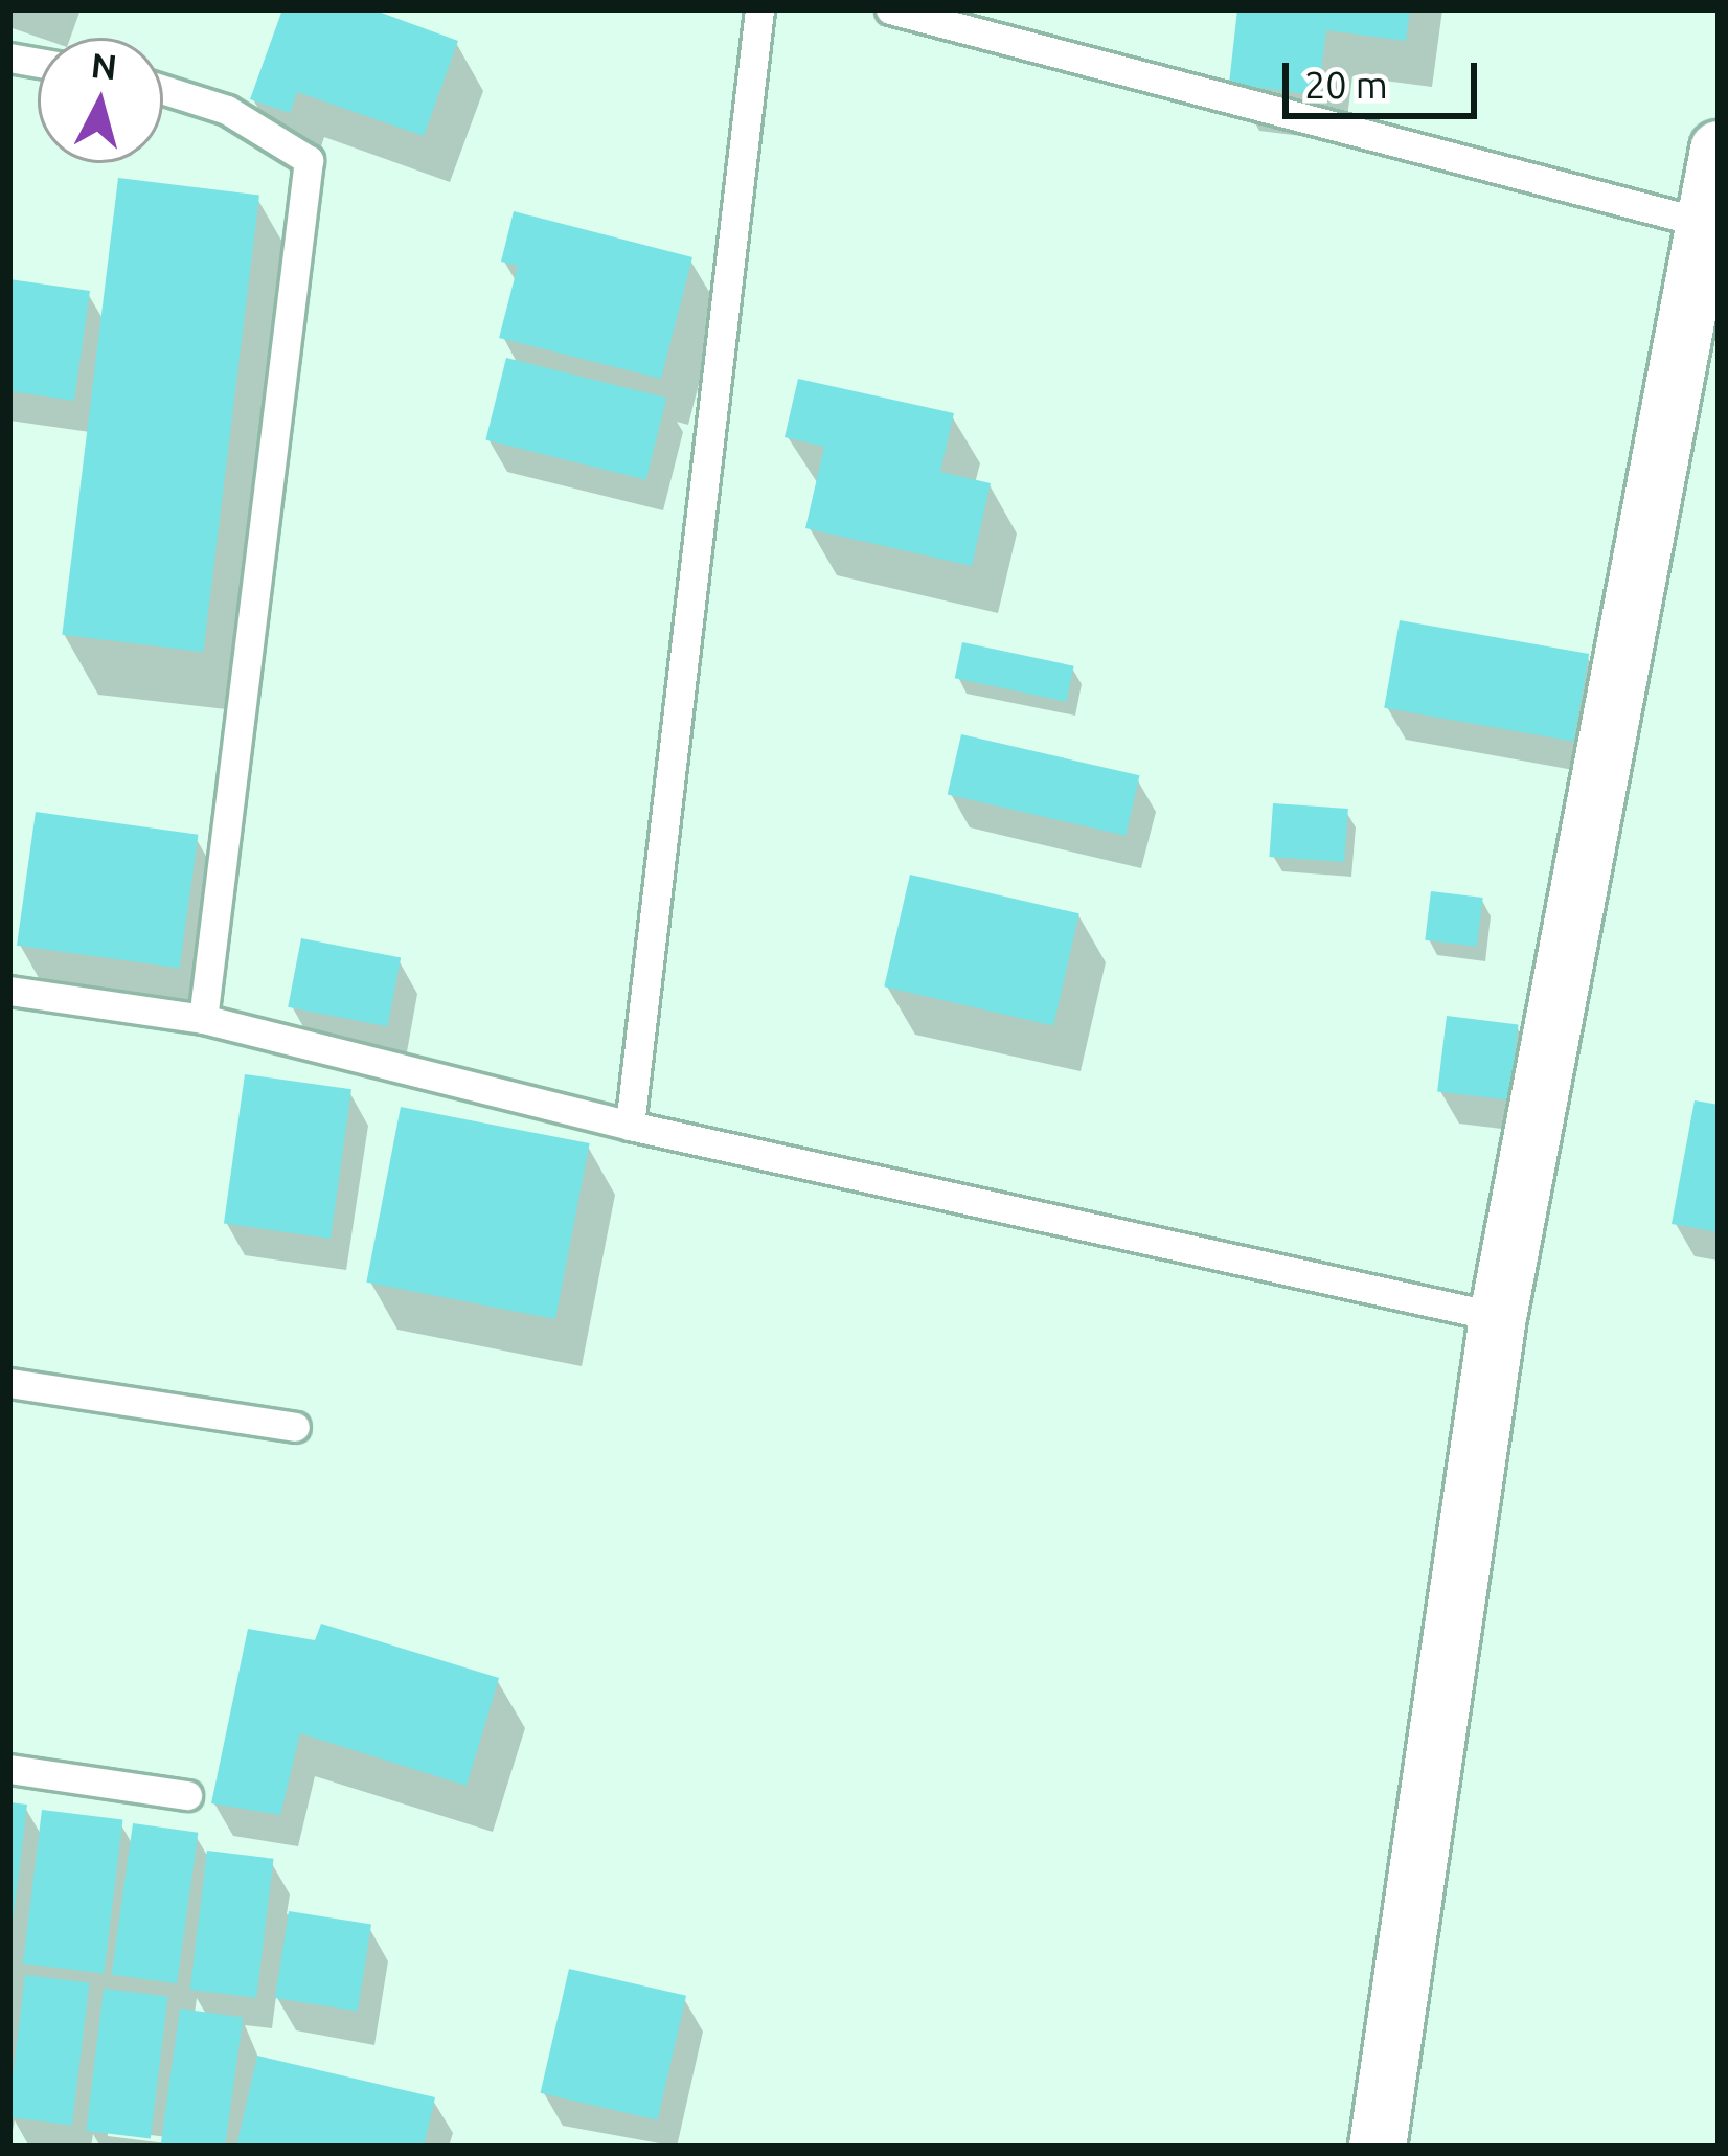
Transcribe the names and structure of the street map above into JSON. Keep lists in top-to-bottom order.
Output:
{
  "scale_bar": "20 m",
  "north": "top"
}
